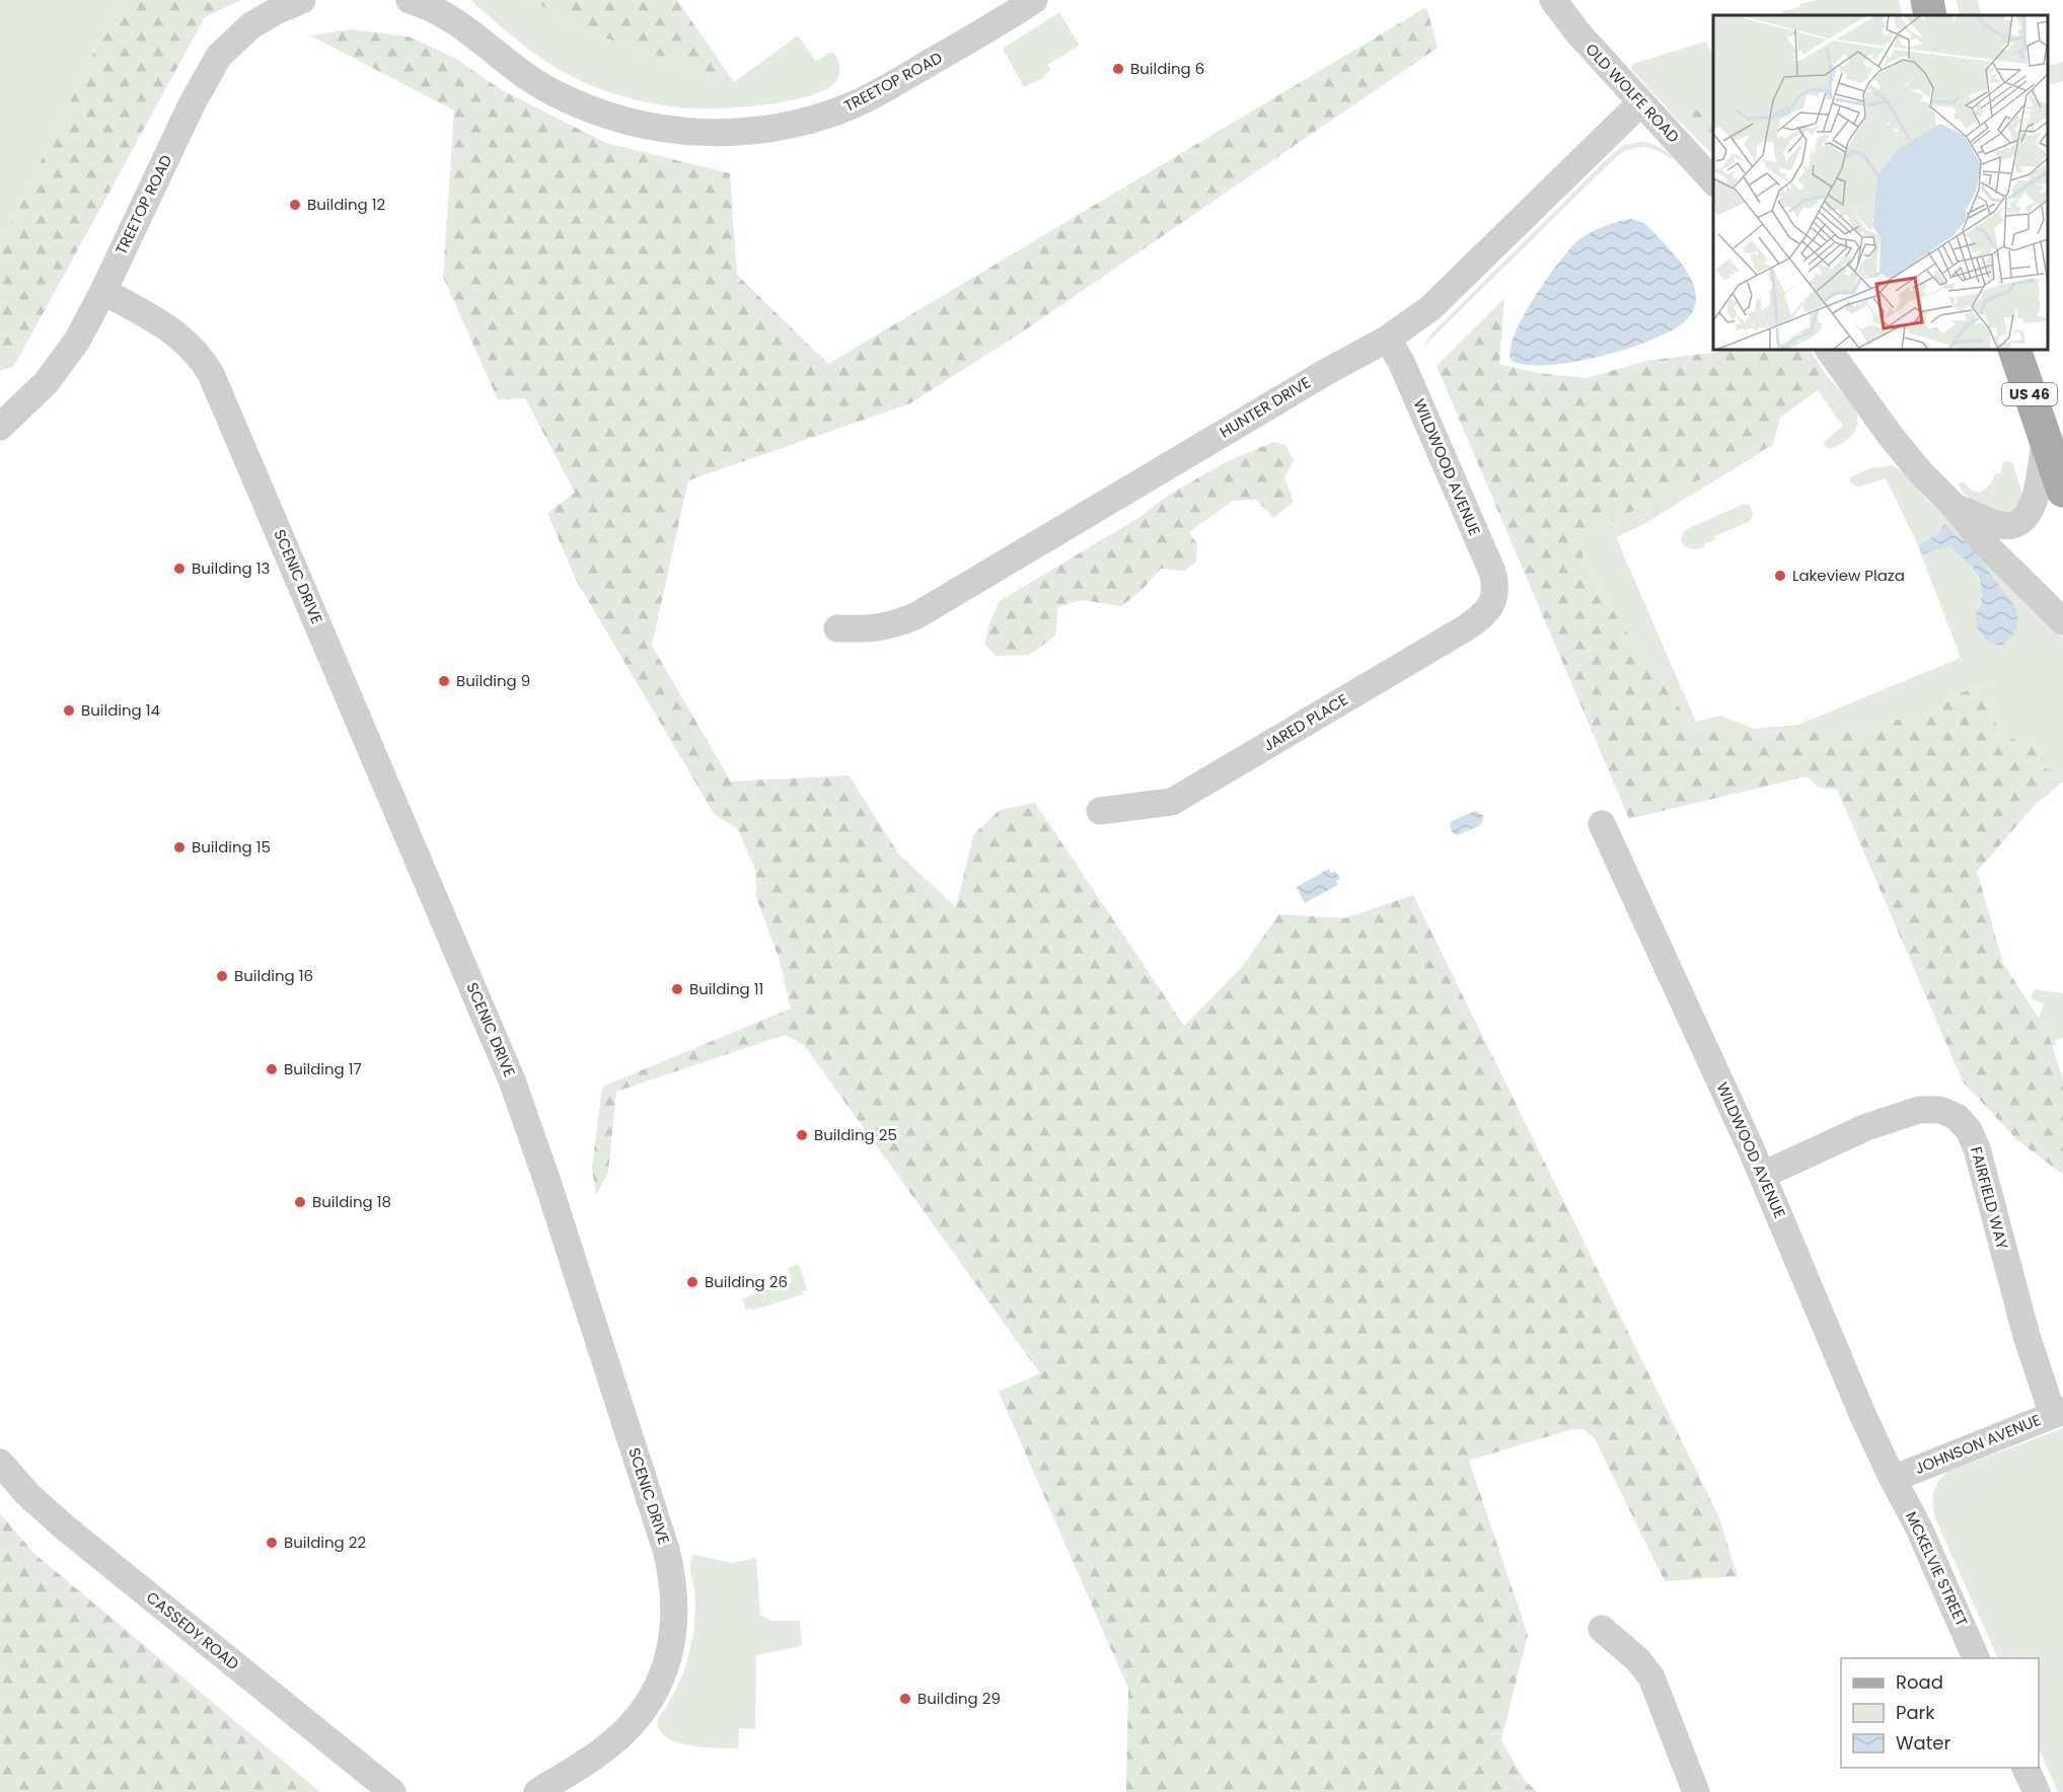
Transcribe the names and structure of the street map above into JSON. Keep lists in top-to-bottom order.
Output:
{
  "streets": {
    "main road": ["US 46"],
    "street": [
      "TREETOP ROAD",
      "OLD WOLFE ROAD",
      "HUNTER DRIVE",
      "WILDWOOD AVENUE",
      "SCENIC DRIVE",
      "JARED PLACE",
      "FAIRFIELD WAY",
      "JOHNSON AVENUE",
      "MCKELVIE STREET",
      "CASSEDY ROAD"
    ]
  },
  "crossings": [
    ["TREETOP ROAD", "SCENIC DRIVE"],
    ["OLD WOLFE ROAD", "HUNTER DRIVE"],
    ["HUNTER DRIVE", "WILDWOOD AVENUE"],
    ["WILDWOOD AVENUE", "JARED PLACE"],
    ["WILDWOOD AVENUE", "FAIRFIELD WAY"],
    ["WILDWOOD AVENUE", "JOHNSON AVENUE"],
    ["WILDWOOD AVENUE", "MCKELVIE STREET"],
    ["FAIRFIELD WAY", "JOHNSON AVENUE"],
    ["JOHNSON AVENUE", "MCKELVIE STREET"]
  ],
  "places": [
    "Building 6",
    "Building 12",
    "Building 13",
    "Lakeview Plaza",
    "Building 9",
    "Building 14",
    "Building 15",
    "Building 16",
    "Building 11",
    "Building 17",
    "Building 25",
    "Building 18",
    "Building 26",
    "Building 22",
    "Building 29"
  ],
  "legend": ["Road", "Park", "Water"]
}
